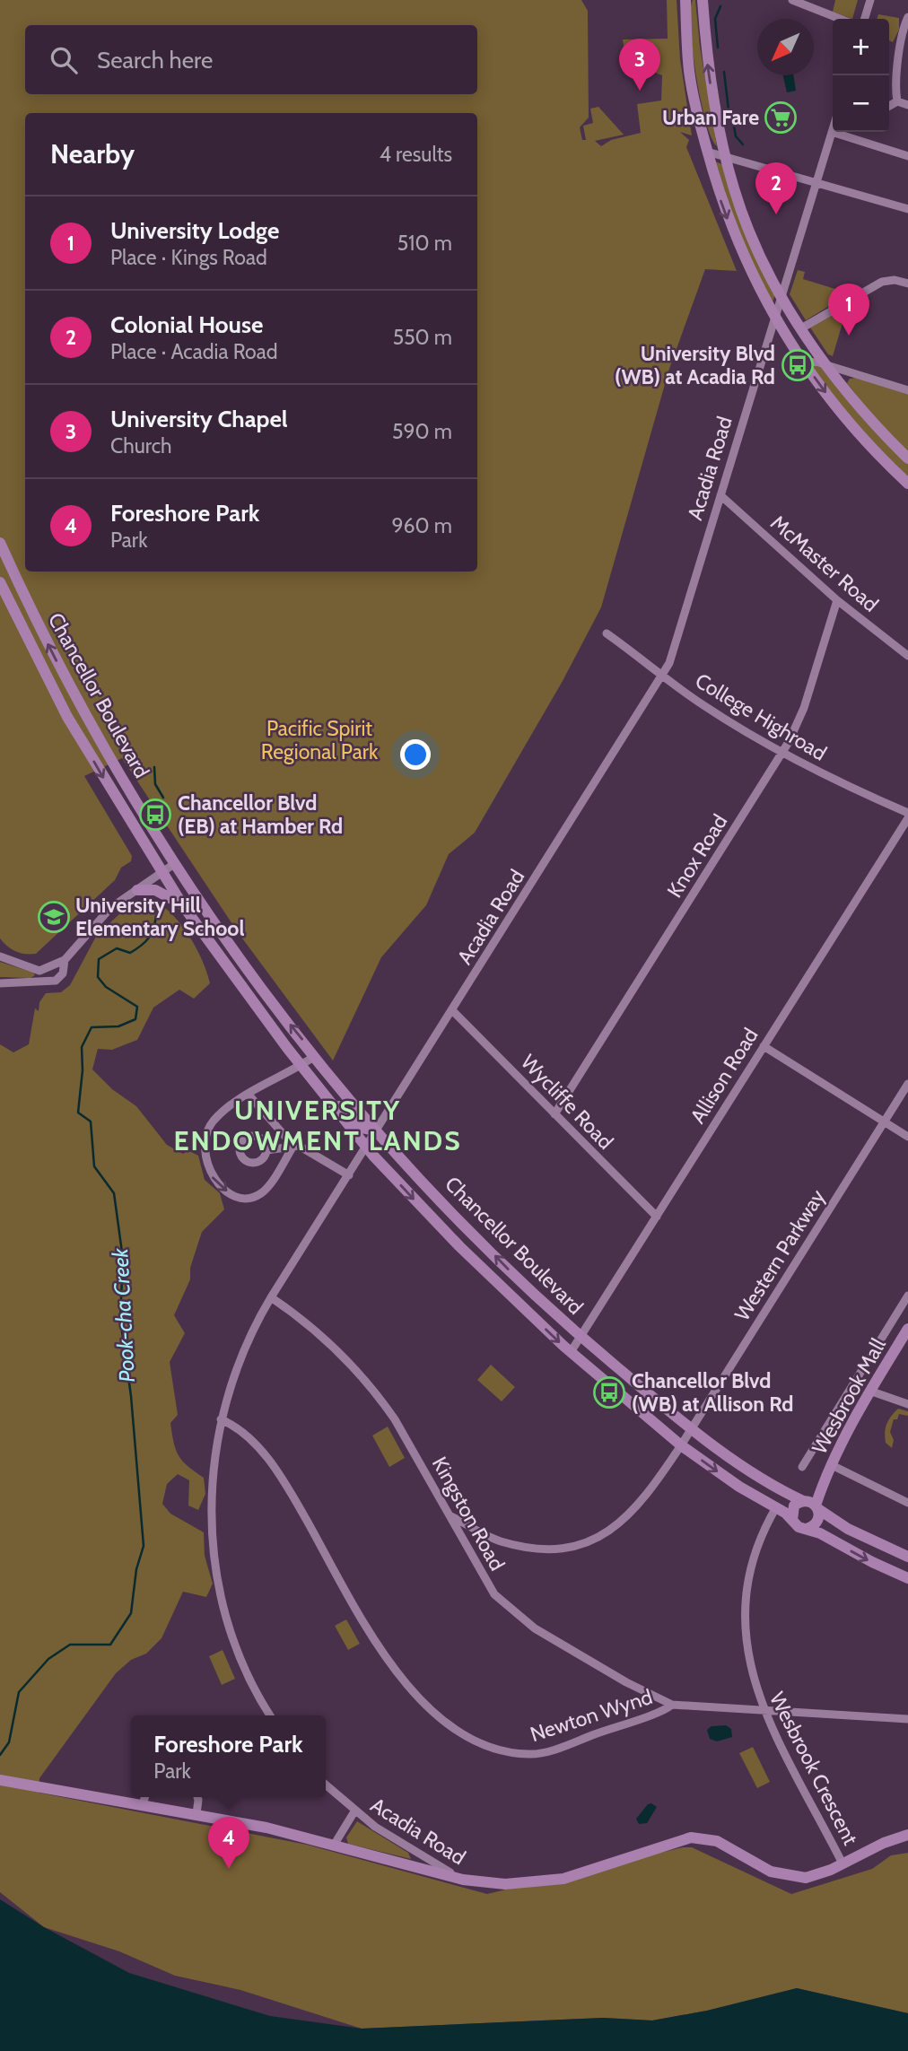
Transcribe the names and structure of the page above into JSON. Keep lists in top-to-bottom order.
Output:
{
  "streets": {
    "main road": ["Chancellor Boulevard", "Wesbrook Mall"],
    "street": [
      "Acadia Road",
      "McMaster Road",
      "College Highroad",
      "Knox Road",
      "Allison Road",
      "Wycliffe Road",
      "Western Parkway",
      "Kingston Road",
      "Newton Wynd",
      "Wesbrook Crescent"
    ]
  },
  "crossings": [
    ["Acadia Road", "McMaster Road"],
    ["Acadia Road", "Chancellor Boulevard"],
    ["Acadia Road", "College Highroad"],
    ["Acadia Road", "Wycliffe Road"],
    ["Acadia Road", "Kingston Road"],
    ["Acadia Road", "Newton Wynd"],
    ["McMaster Road", "Knox Road"],
    ["Chancellor Boulevard", "Allison Road"],
    ["Chancellor Boulevard", "Western Parkway"],
    ["Chancellor Boulevard", "Wesbrook Mall"],
    ["Chancellor Boulevard", "Wesbrook Crescent"],
    ["College Highroad", "Knox Road"],
    ["Knox Road", "Wycliffe Road"],
    ["Allison Road", "Wycliffe Road"],
    ["Western Parkway", "Kingston Road"],
    ["Kingston Road", "Newton Wynd"],
    ["Newton Wynd", "Wesbrook Crescent"]
  ],
  "districts": ["UNIVERSITY ENDOWMENT LANDS"],
  "water": ["Pook-cha Creek"],
  "parks": ["Pacific Spirit Regional Park"],
  "places": {
    "supermarket": ["Urban Fare"],
    "bus stop": ["University Blvd (WB) at Acadia Rd", "Chancellor Blvd (EB) at Hamber Rd", "Chancellor Blvd (WB) at Allison Rd"],
    "school or university": ["University Hill Elementary School"]
  },
  "north": "bottom left",
  "page": {
    "map_buttons": ["+", "−"],
    "search": "Search here",
    "pins": [
      "3",
      "2",
      "1",
      "4"
    ],
    "heading": ["Nearby", "4 results"],
    "list": [
      {
        "mark": "1",
        "name": "University Lodge",
        "note": "Place · Kings Road",
        "value": "510 m"
      },
      {
        "mark": "2",
        "name": "Colonial House",
        "note": "Place · Acadia Road",
        "value": "550 m"
      },
      {
        "mark": "3",
        "name": "University Chapel",
        "note": "Church",
        "value": "590 m"
      },
      {
        "mark": "4",
        "name": "Foreshore Park",
        "note": "Park",
        "value": "960 m"
      }
    ],
    "popup": ["Foreshore Park", "Park"]
  }
}
